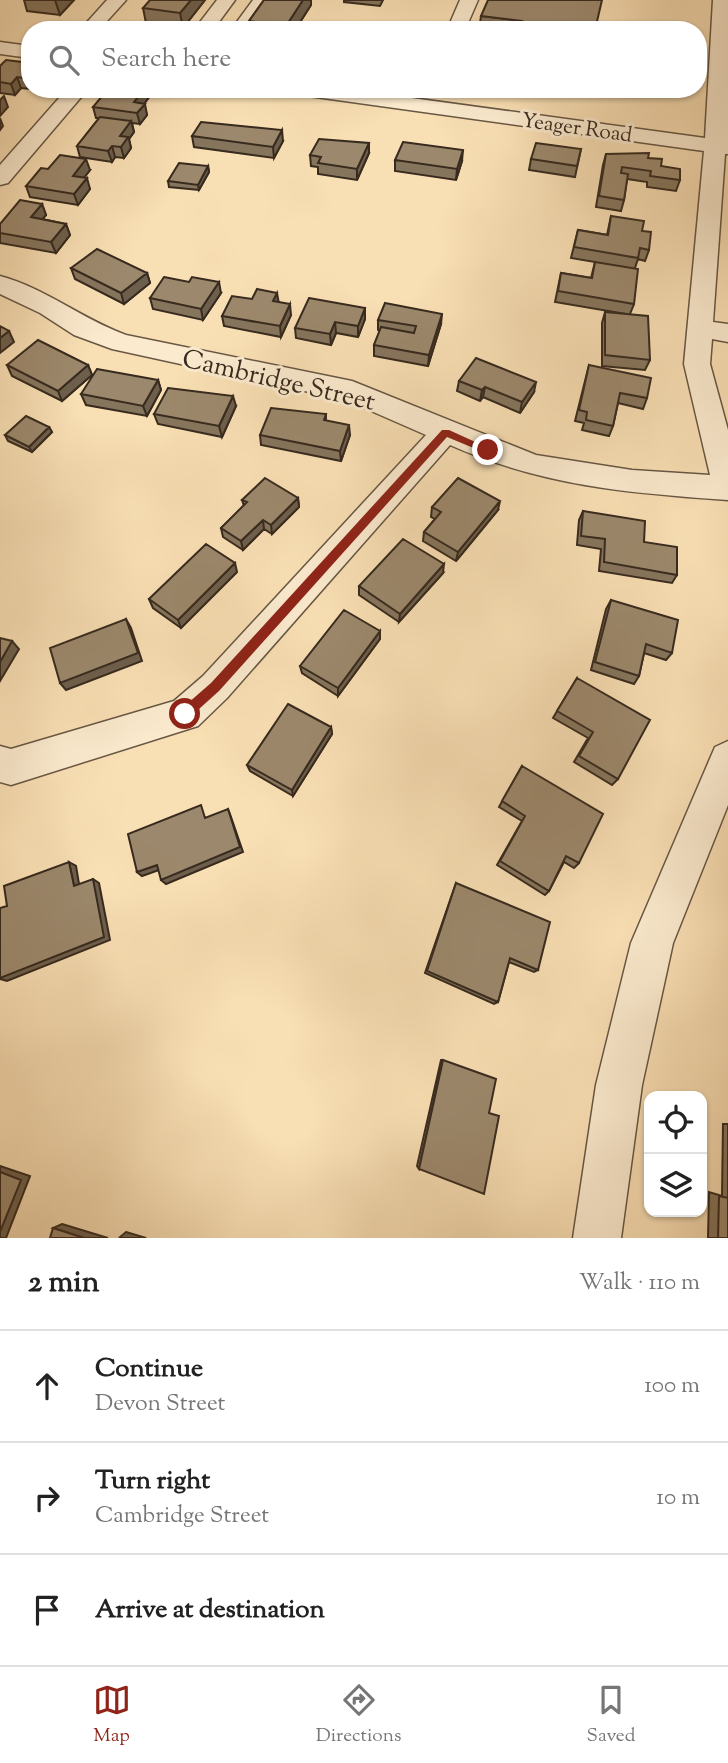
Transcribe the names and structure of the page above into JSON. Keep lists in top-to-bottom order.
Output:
{
  "streets": {
    "street": ["Yeager Road", "Cambridge Street"]
  },
  "page": {
    "search": "Search here",
    "heading": ["2 min", "Walk · 110 m"],
    "list": [
      ["Continue", "Devon Street", "100 m"],
      ["Turn right", "Cambridge Street", "10 m"],
      "Arrive at destination"
    ],
    "nav": ["Map", "Directions", "Saved"]
  }
}
